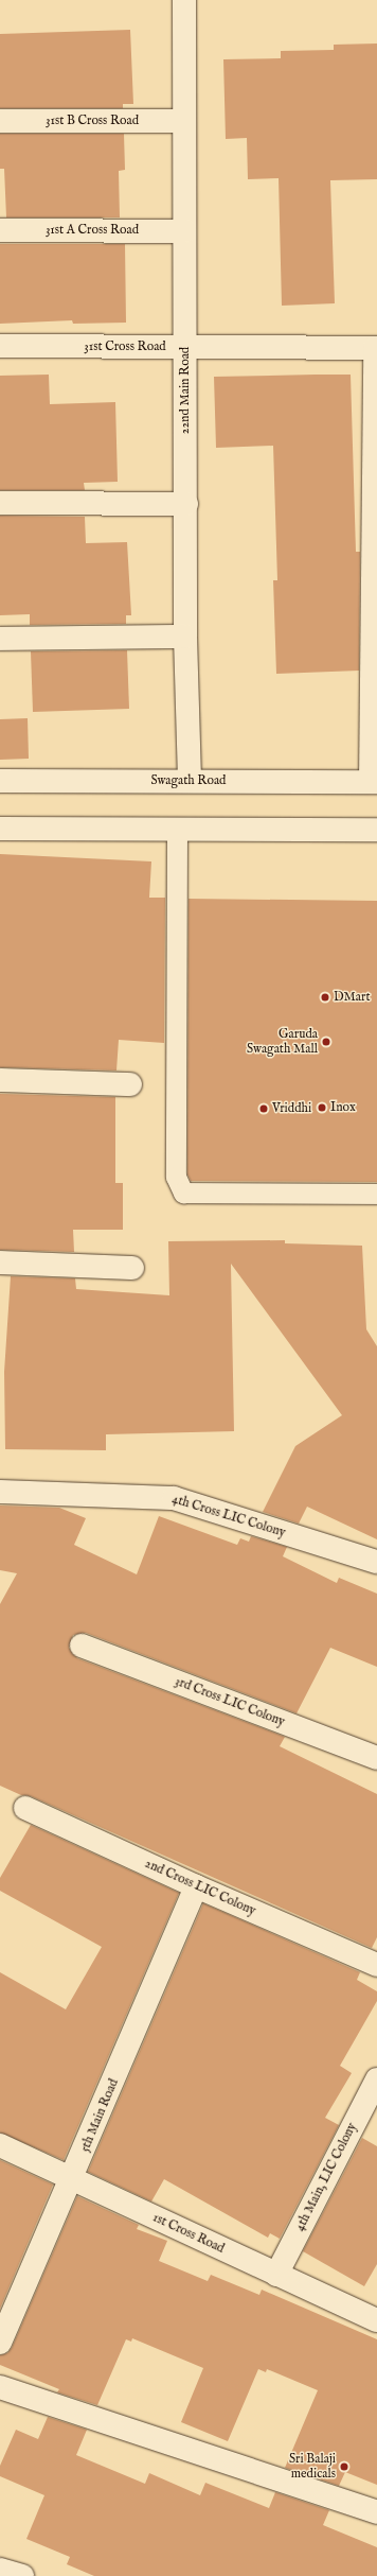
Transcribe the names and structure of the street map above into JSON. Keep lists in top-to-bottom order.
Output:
{
  "streets": {
    "street": [
      "31st B Cross Road",
      "31st A Cross Road",
      "31st Cross Road",
      "22nd Main Road",
      "Swagath Road",
      "4th Cross LIC Colony",
      "3rd Cross LIC Colony",
      "2nd Cross LIC Colony",
      "5th Main Road",
      "4th Main, LIC Colony",
      "1st Cross Road"
    ]
  },
  "crossings": [
    ["31st B Cross Road", "22nd Main Road"],
    ["31st A Cross Road", "22nd Main Road"],
    ["31st Cross Road", "22nd Main Road"],
    ["22nd Main Road", "Swagath Road"],
    ["2nd Cross LIC Colony", "5th Main Road"],
    ["5th Main Road", "1st Cross Road"],
    ["4th Main, LIC Colony", "1st Cross Road"]
  ],
  "places": [
    "DMart",
    "Garuda Swagath Mall",
    "Inox",
    "Vriddhi",
    "Sri Balaji medicals"
  ]
}
